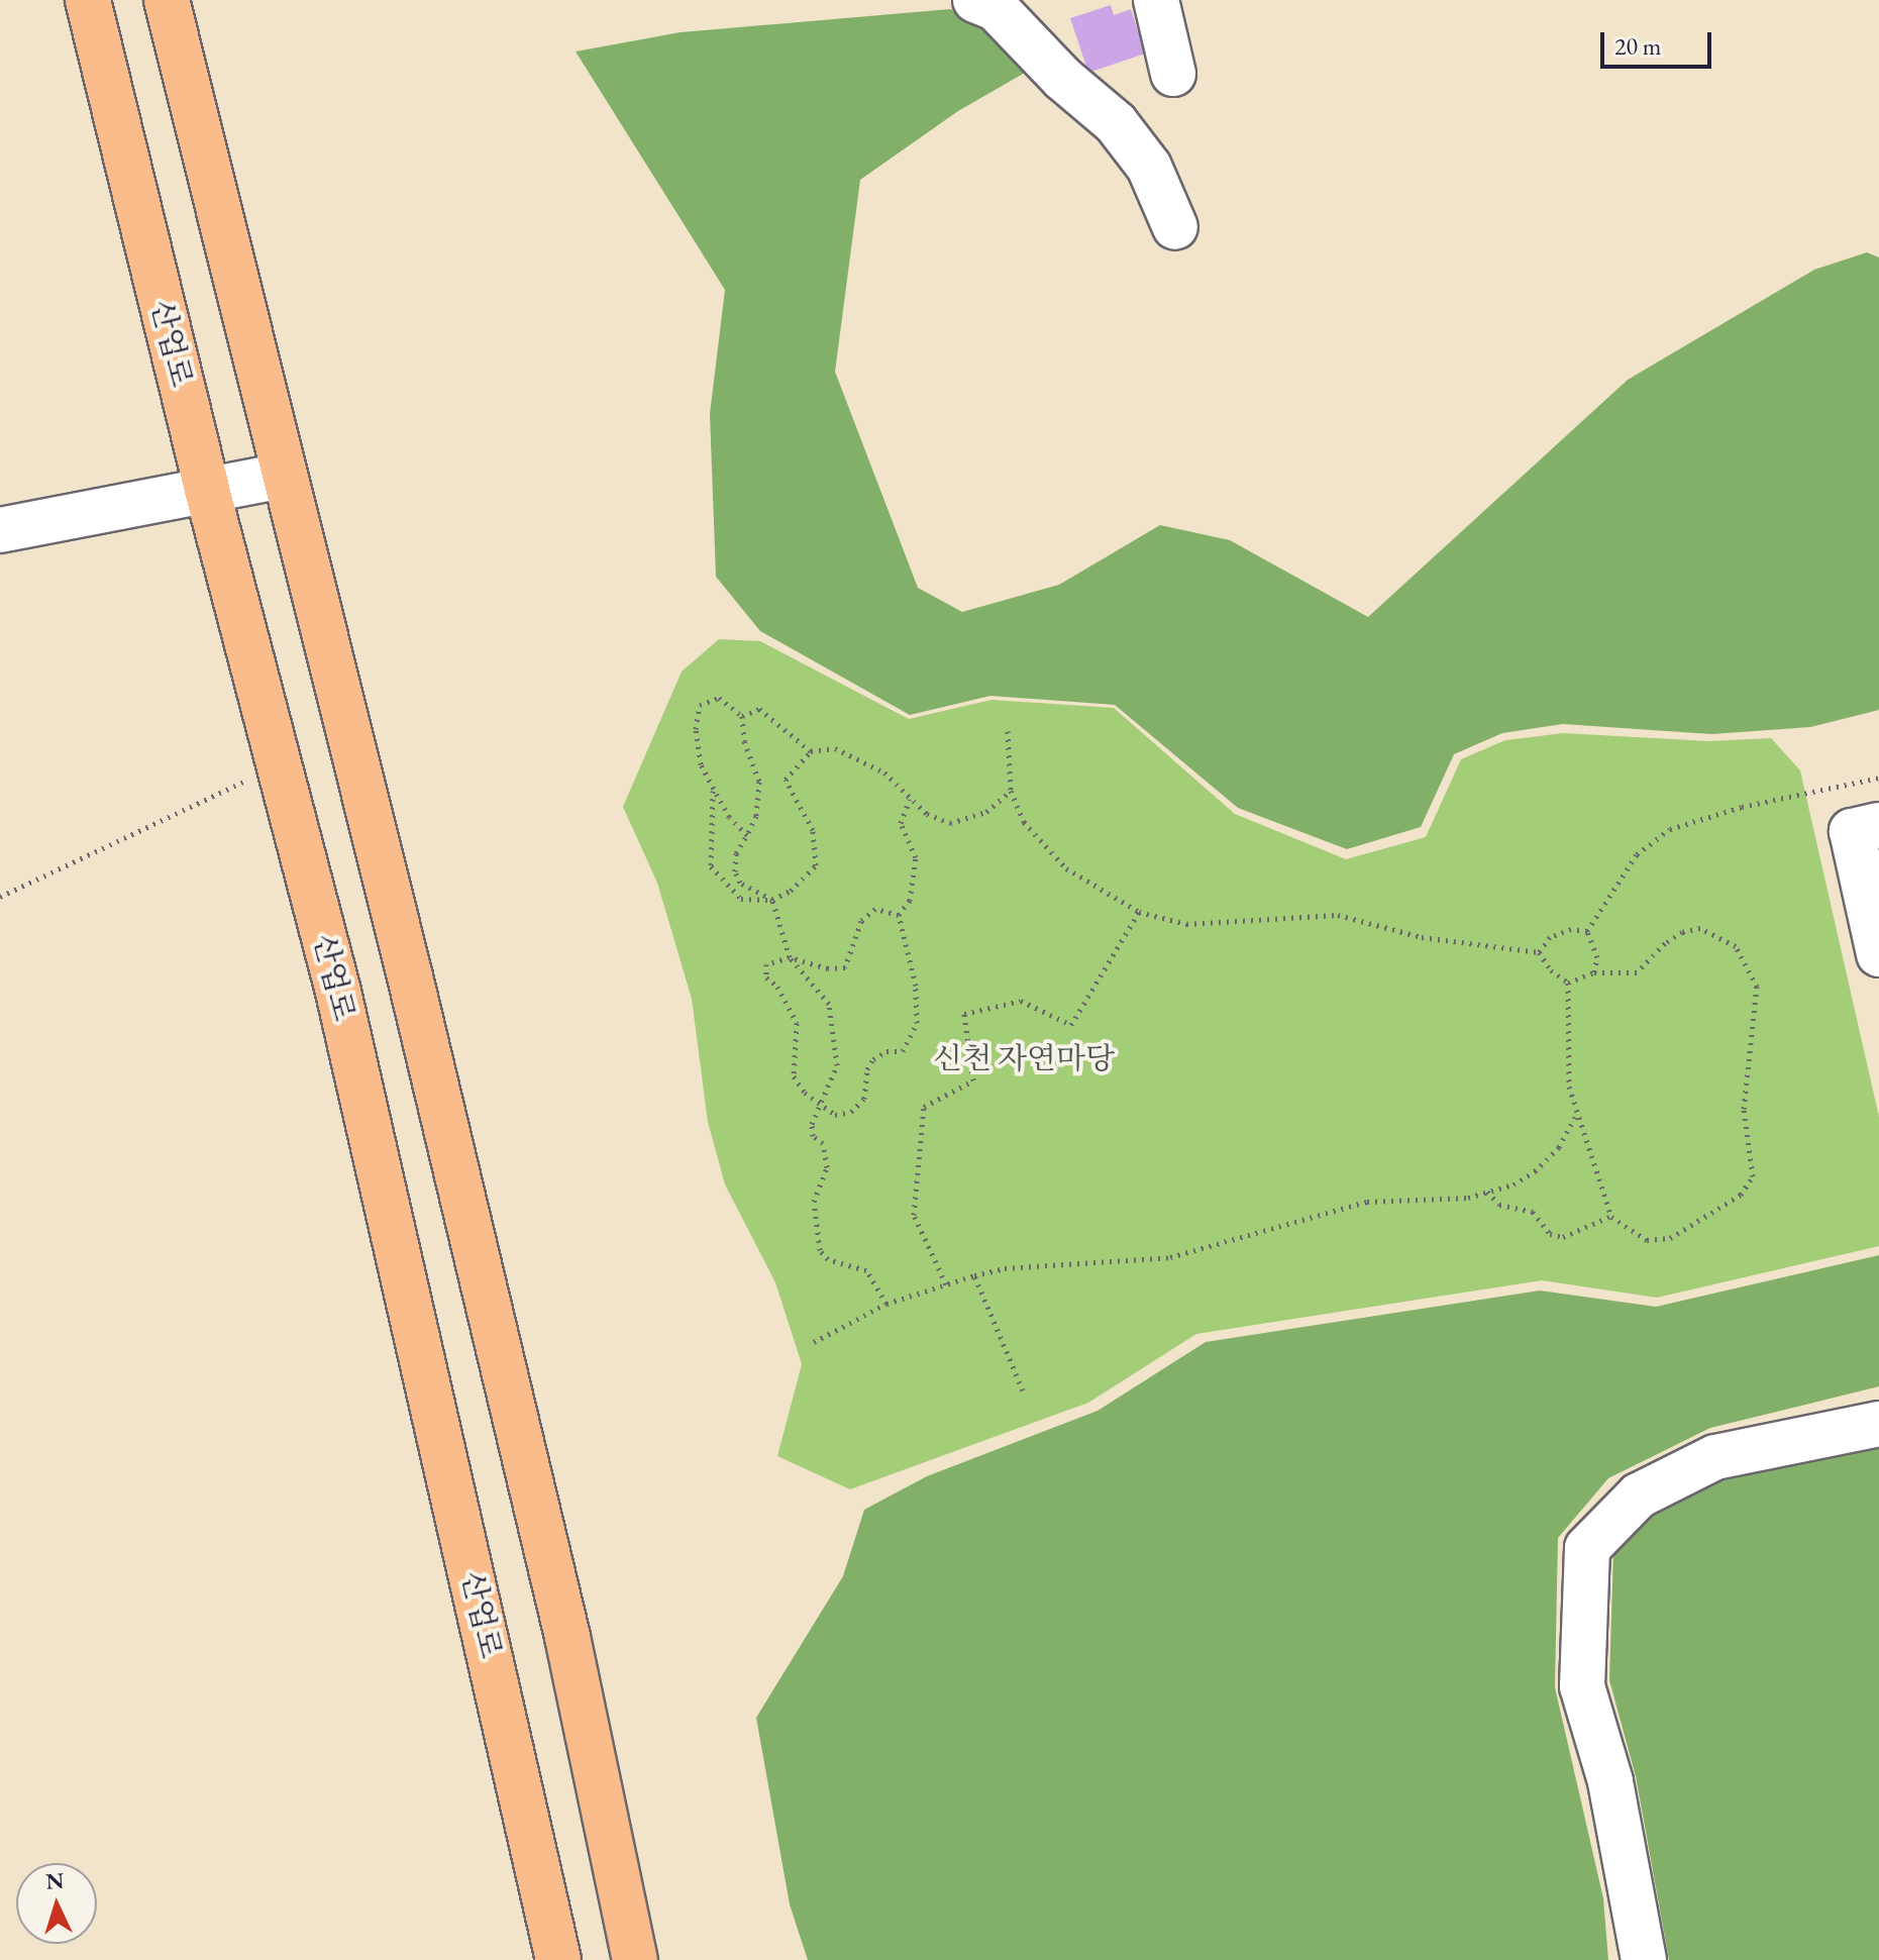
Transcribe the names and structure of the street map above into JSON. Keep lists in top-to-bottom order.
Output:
{
  "streets": {
    "main road": ["산업로"]
  },
  "parks": ["신천 자연마당"],
  "scale_bar": "20 m",
  "north": "top"
}
